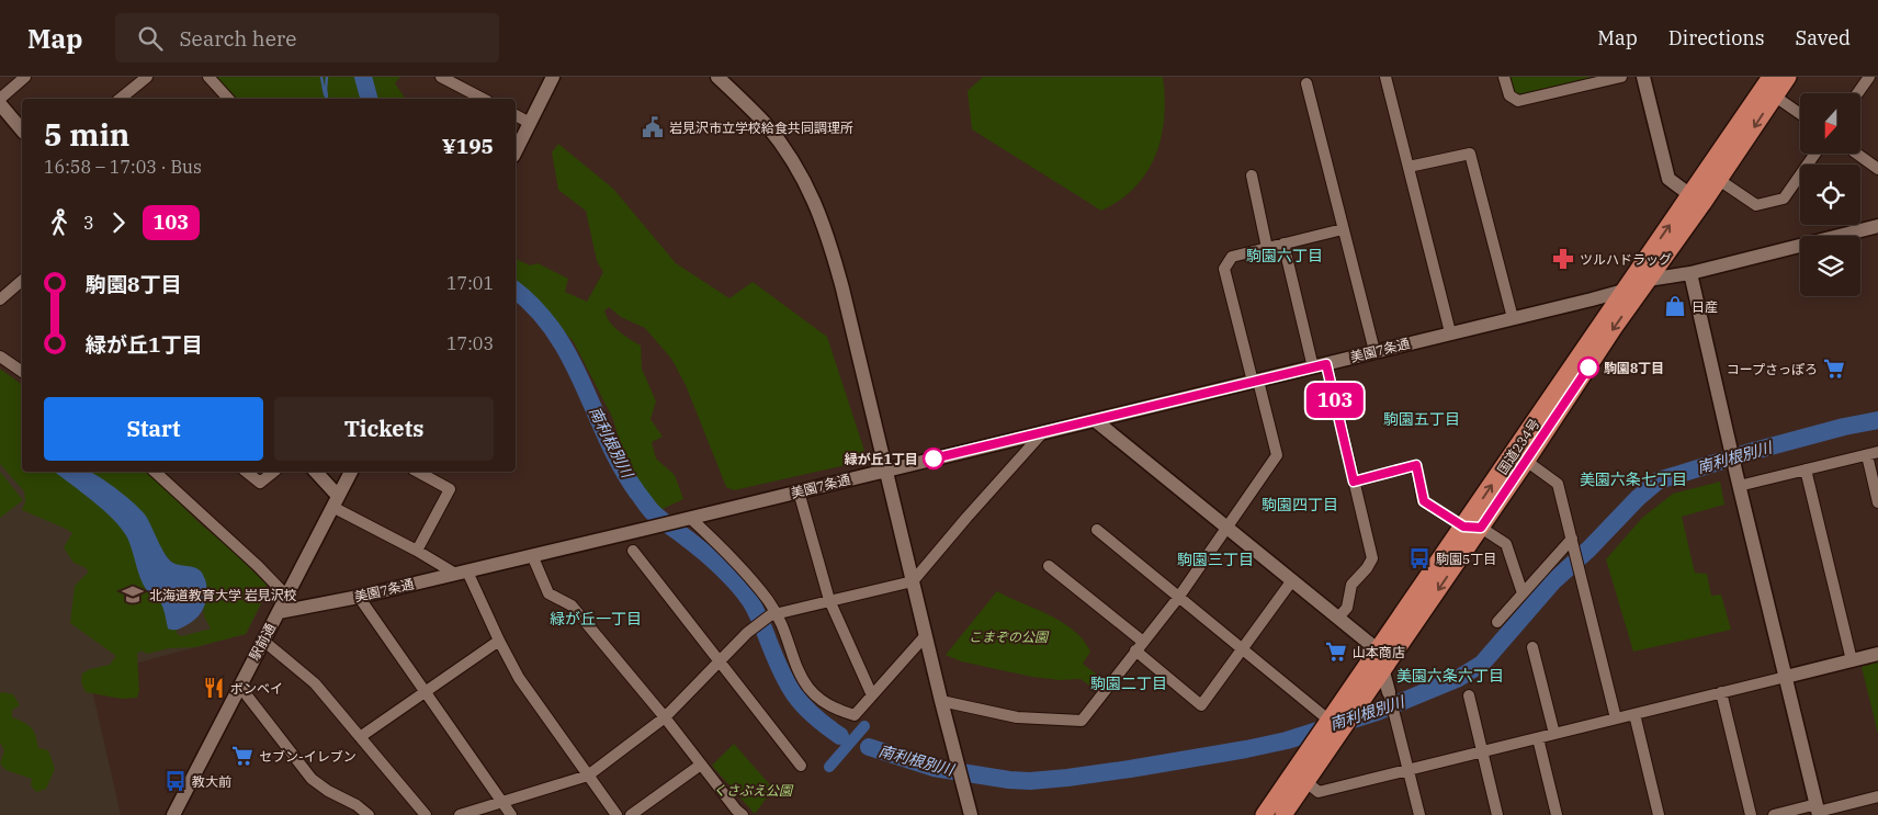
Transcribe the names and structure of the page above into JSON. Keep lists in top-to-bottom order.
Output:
{
  "streets": {
    "highway": ["国道234号"],
    "street": ["美園7条通", "駅前通"]
  },
  "crossings": [
    ["美園7条通", "国道234号"],
    ["美園7条通", "駅前通"]
  ],
  "districts": [
    "駒園六丁目",
    "駒園五丁目",
    "美園六条七丁目",
    "駒園四丁目",
    "駒園三丁目",
    "緑が丘一丁目",
    "美園六条六丁目",
    "駒園二丁目"
  ],
  "water": ["南利根別川"],
  "parks": ["こまぞの公園", "くさぶえ公園"],
  "places": {
    "public building": ["岩見沢市立学校給食共同調理所"],
    "pharmacy": ["ツルハドラッグ"],
    "shop": ["日産"],
    "other": ["駒園8丁目", "緑が丘1丁目"],
    "supermarket": ["コープさっぽろ", "山本商店", "セブン-イレブン"],
    "bus stop": ["駒園5丁目", "教大前"],
    "school or university": ["北海道教育大学 岩見沢校"],
    "restaurant": ["ボンベイ"]
  },
  "lines": ["bus line 103"],
  "north": "bottom",
  "page": {
    "header": "Map",
    "search": "Search here",
    "nav": ["Map", "Directions", "Saved"],
    "on_map": "103",
    "heading": ["5 min", "16:58 – 17:03 · Bus", "¥195"],
    "legs": ["3", "103"],
    "list": [
      {
        "name": "駒園8丁目",
        "value": "17:01"
      },
      {
        "name": "緑が丘1丁目",
        "value": "17:03"
      }
    ],
    "buttons": ["Start", "Tickets"]
  }
}
